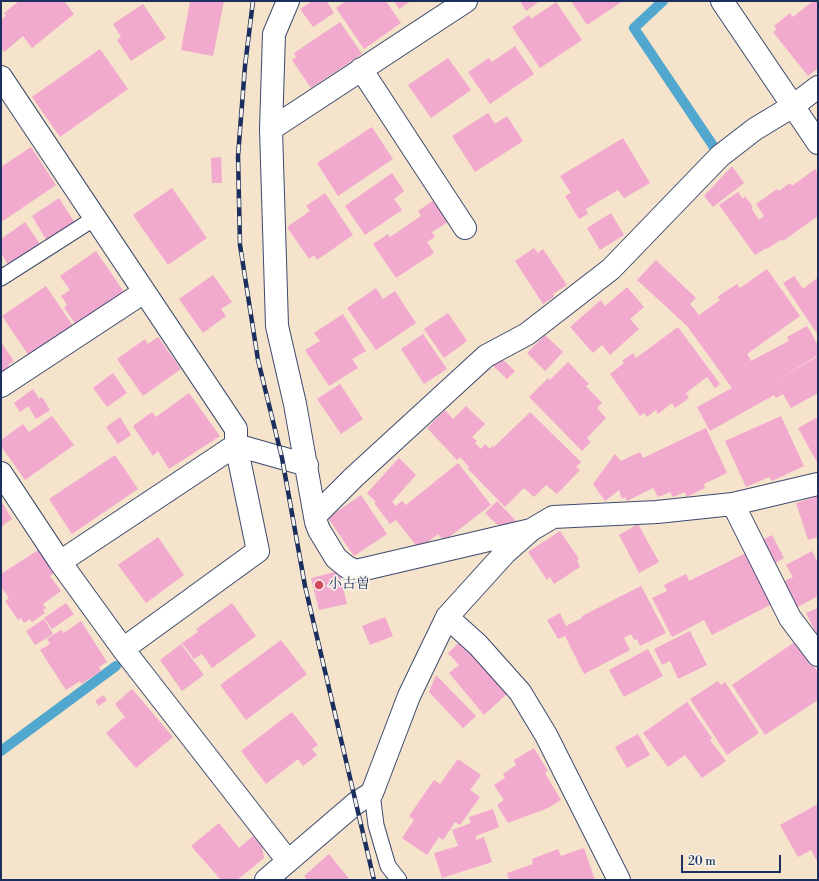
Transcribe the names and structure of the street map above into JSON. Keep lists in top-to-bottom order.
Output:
{
  "places": ["小古曽"],
  "scale_bar": "20 m"
}
